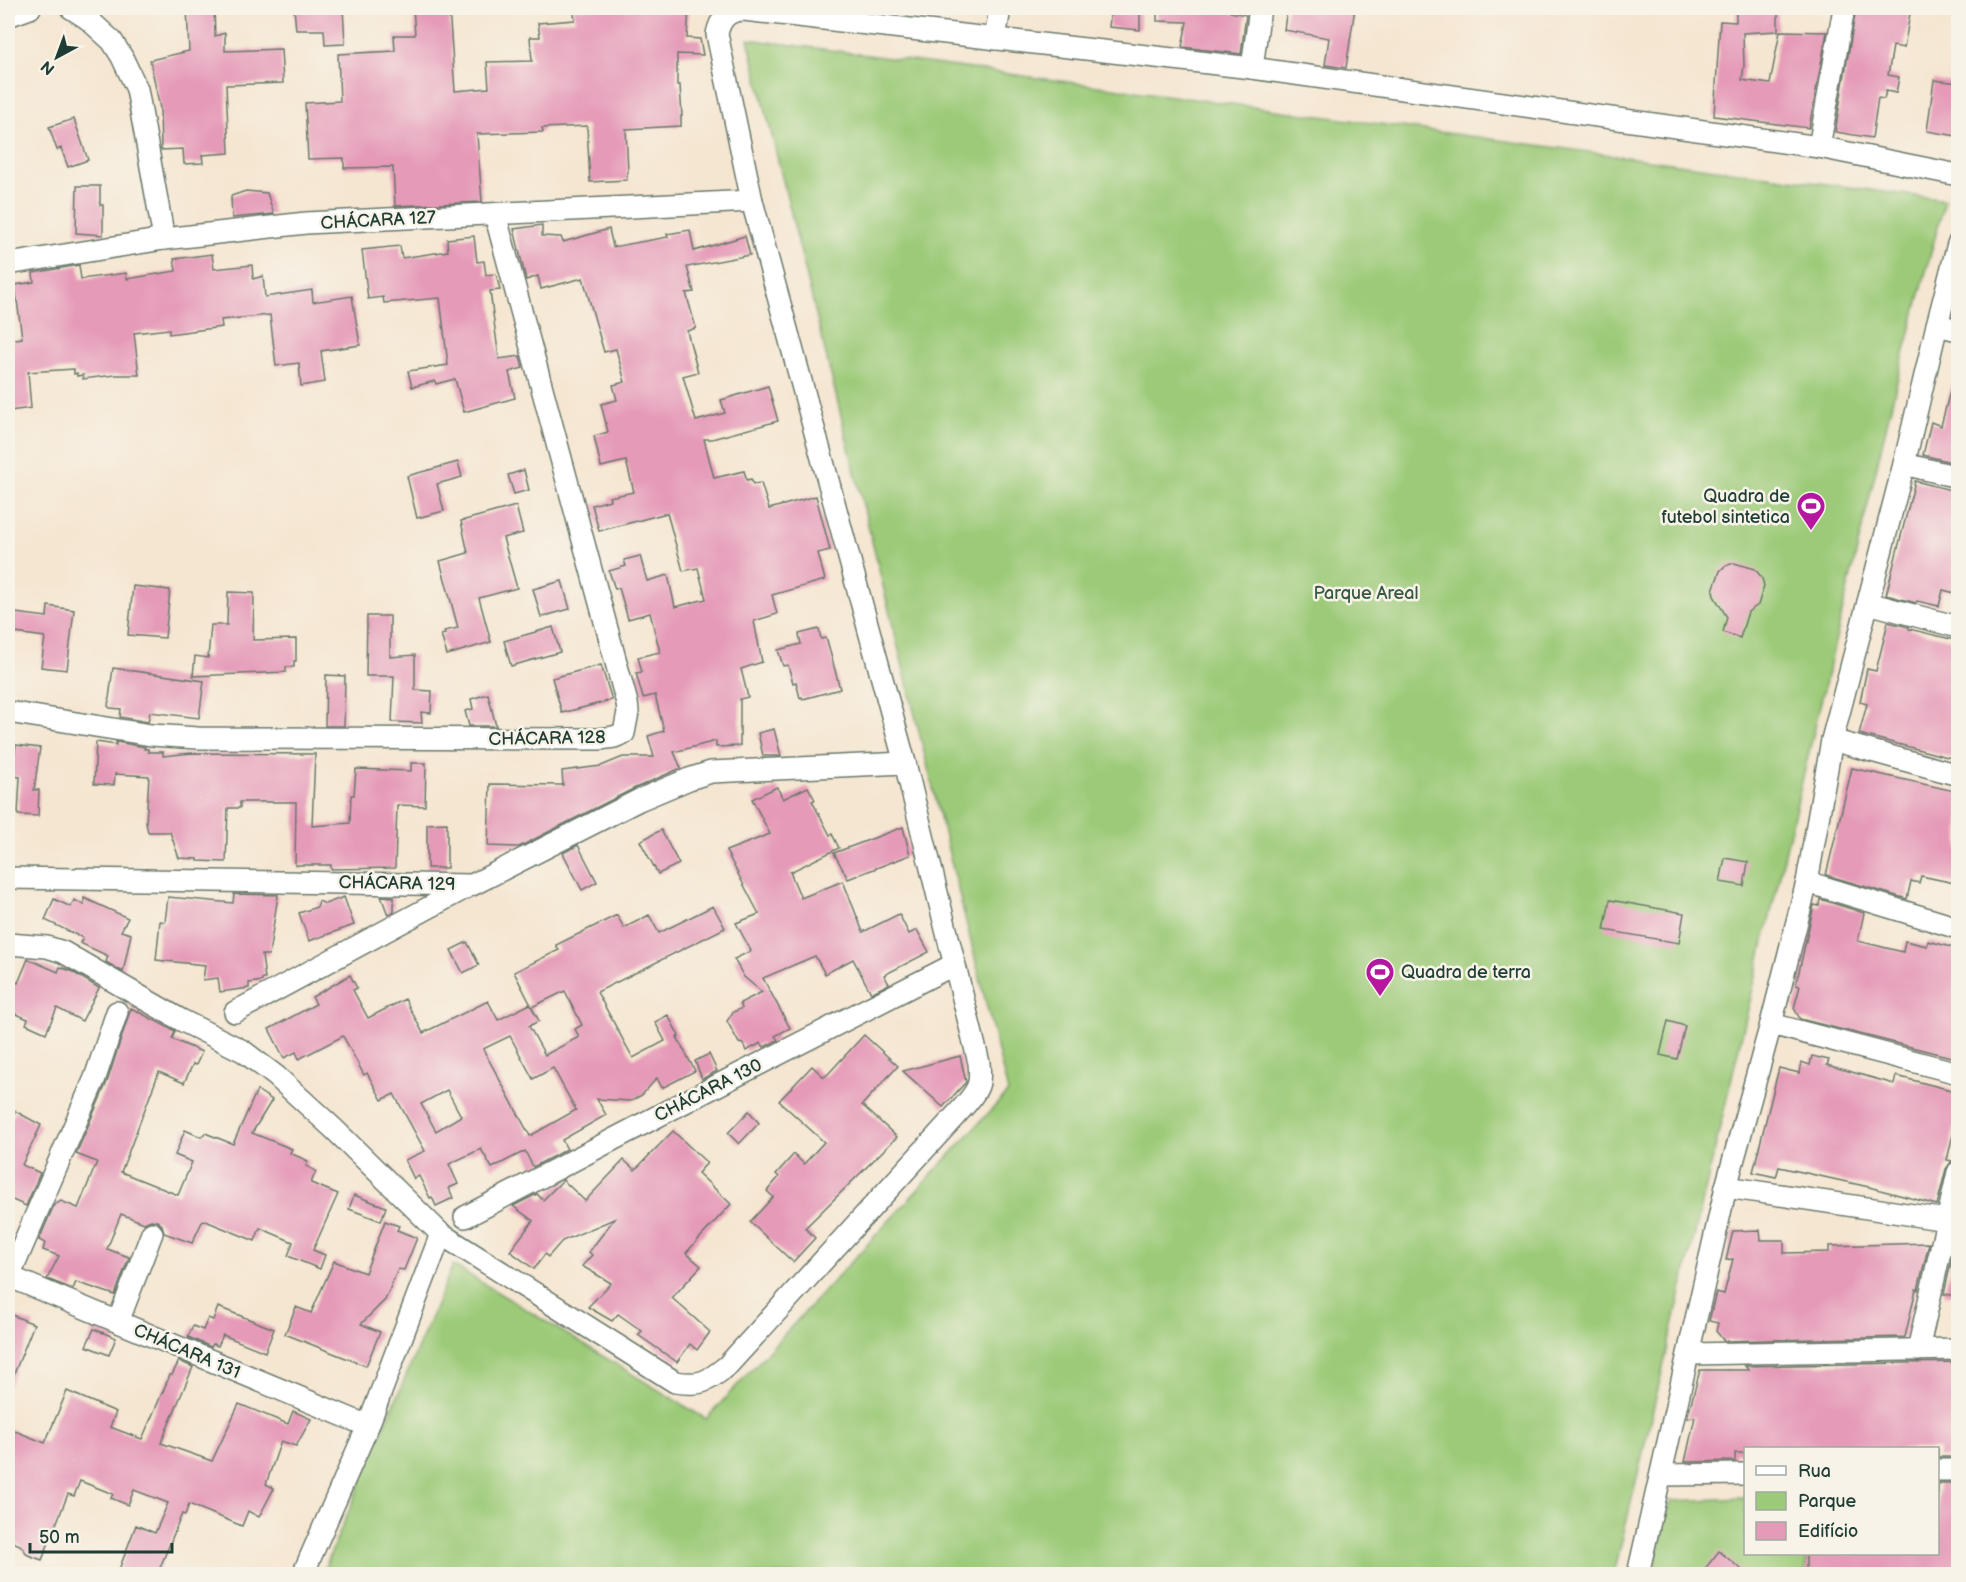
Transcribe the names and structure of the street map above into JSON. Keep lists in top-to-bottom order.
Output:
{
  "streets": {
    "street": [
      "CHÁCARA 127",
      "CHÁCARA 128",
      "CHÁCARA 129",
      "CHÁCARA 130",
      "CHÁCARA 131"
    ]
  },
  "crossings": [
    ["CHÁCARA 127", "CHÁCARA 128"]
  ],
  "parks": ["Parque Areal"],
  "places": {
    "sports": ["Quadra de futebol sintetica", "Quadra de terra"]
  },
  "legend": ["Rua", "Parque", "Edifício"],
  "scale_bar": "50 m",
  "north": "bottom left"
}
